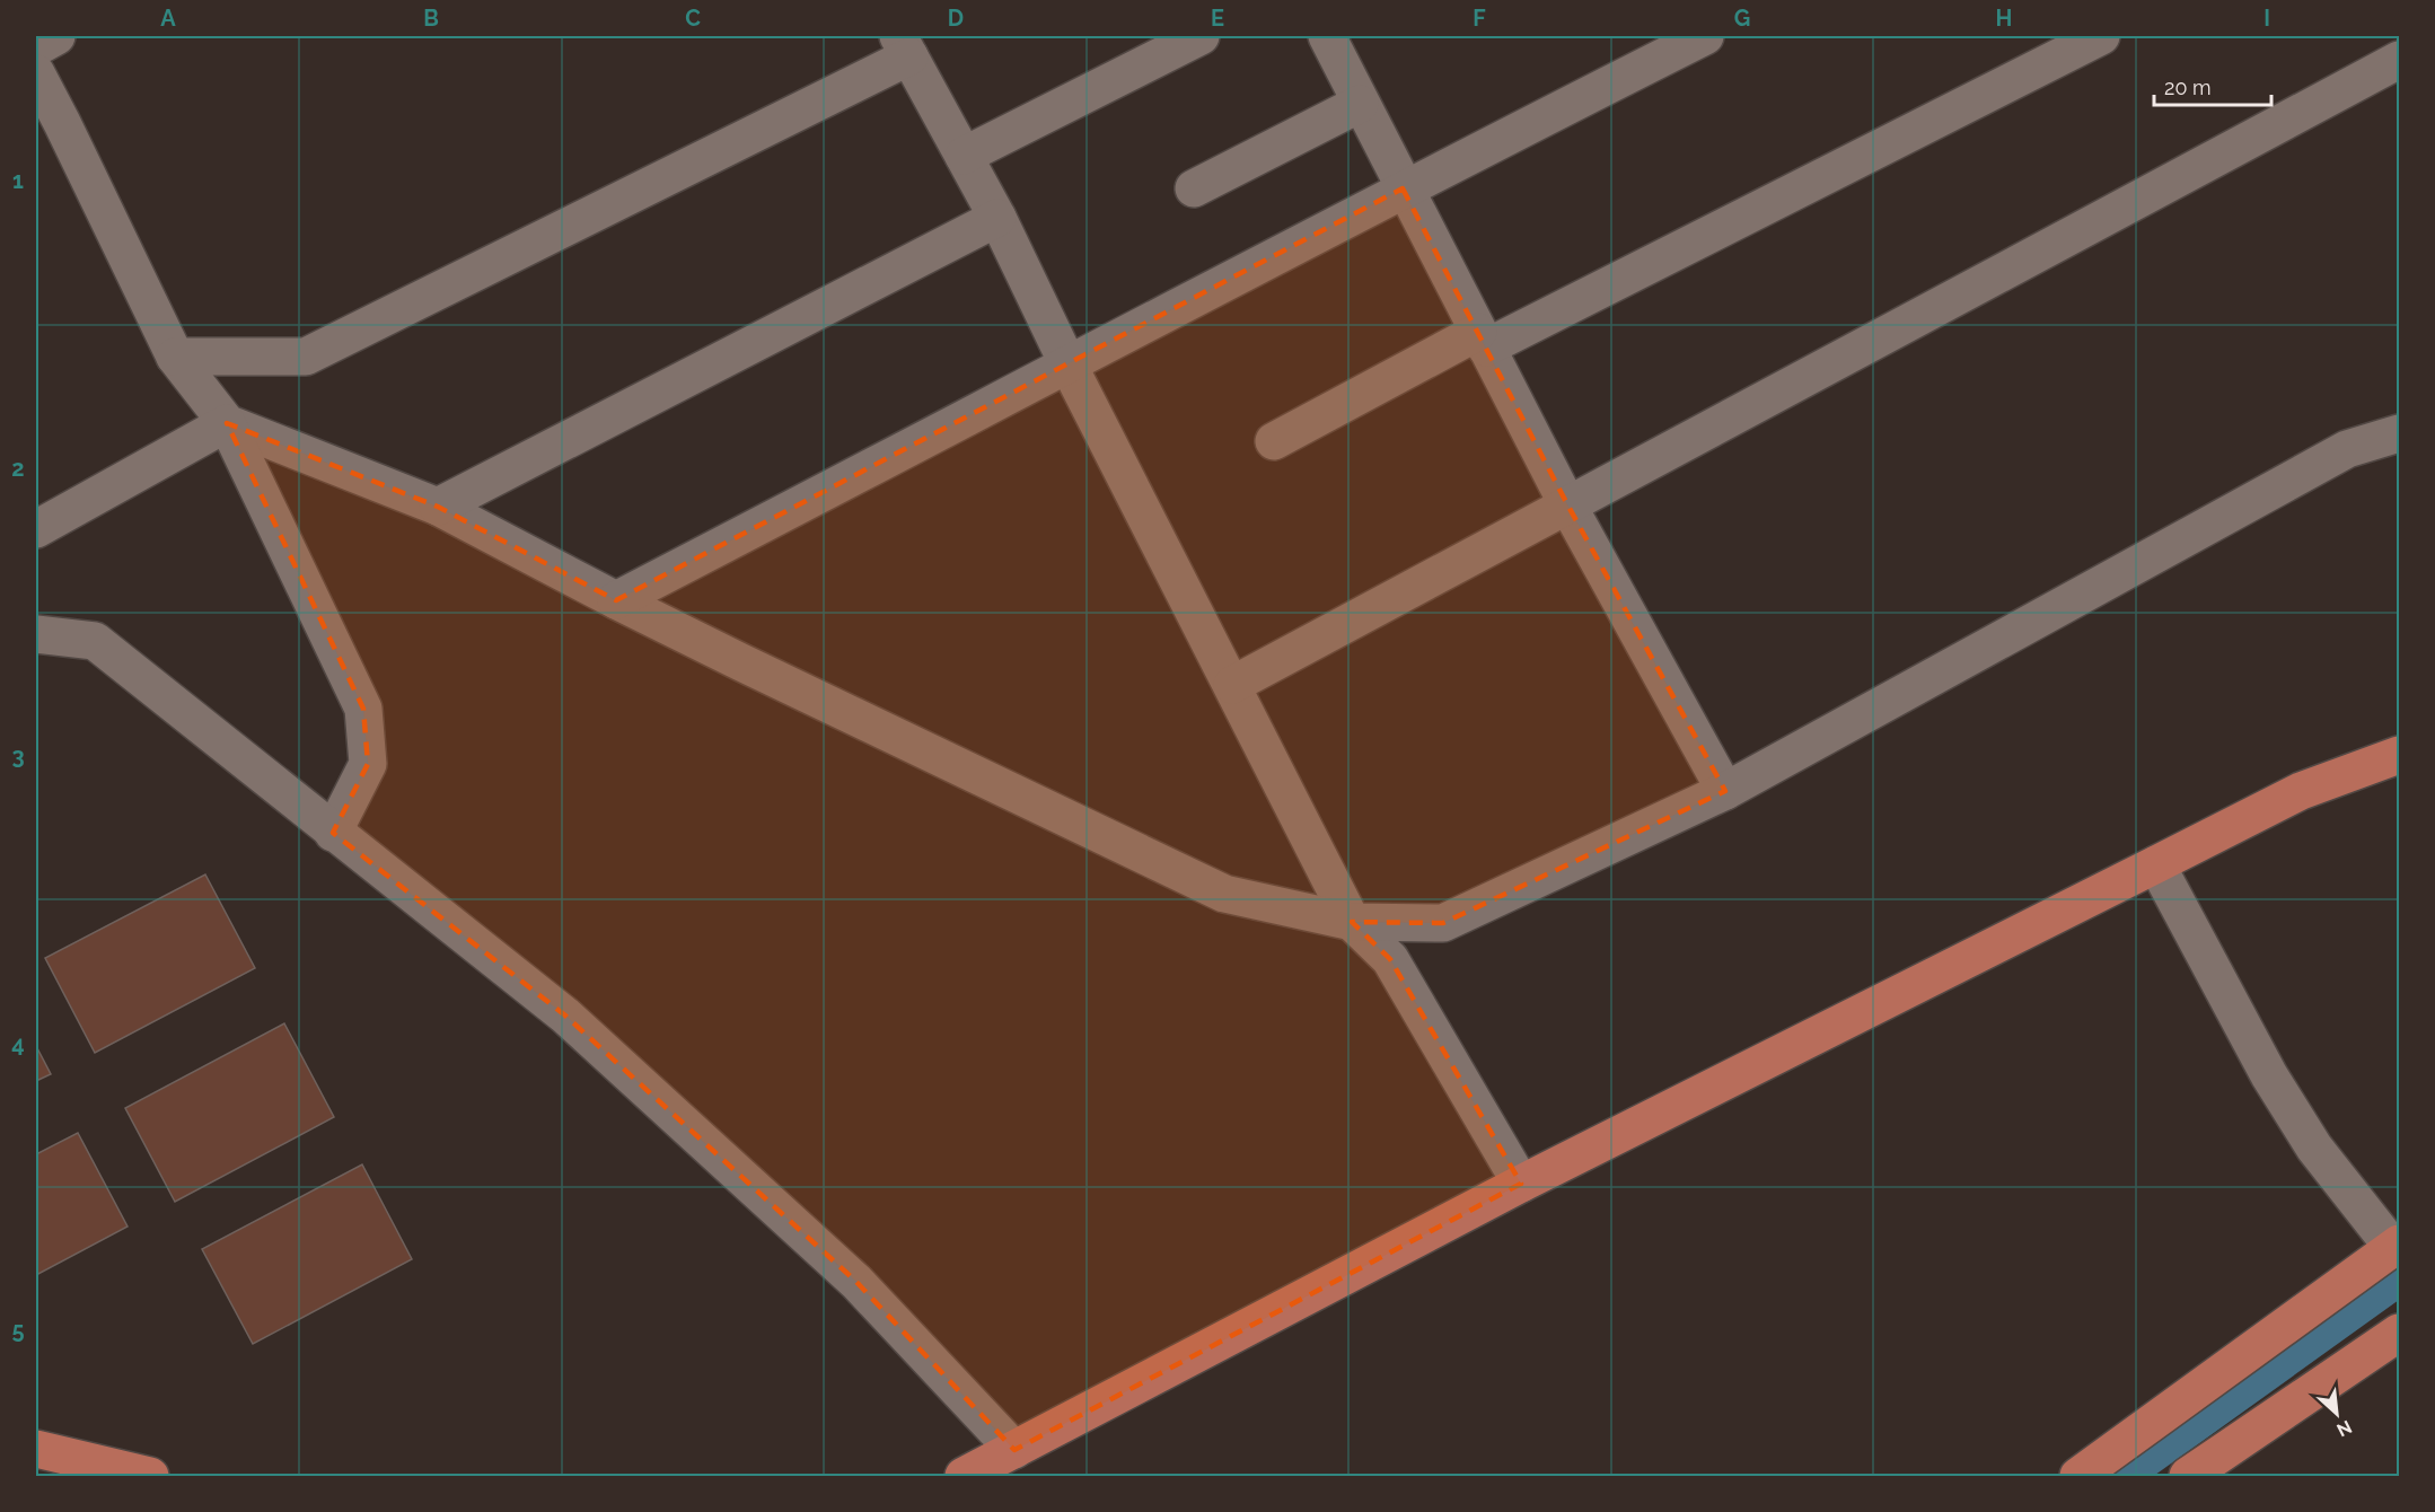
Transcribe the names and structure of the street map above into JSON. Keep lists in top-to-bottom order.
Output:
{
  "scale_bar": "20 m",
  "north": "bottom right",
  "grid": {
    "columns": [
      "A",
      "B",
      "C",
      "D",
      "E",
      "F",
      "G",
      "H",
      "I"
    ],
    "rows": [
      "1",
      "2",
      "3",
      "4",
      "5"
    ]
  }
}
